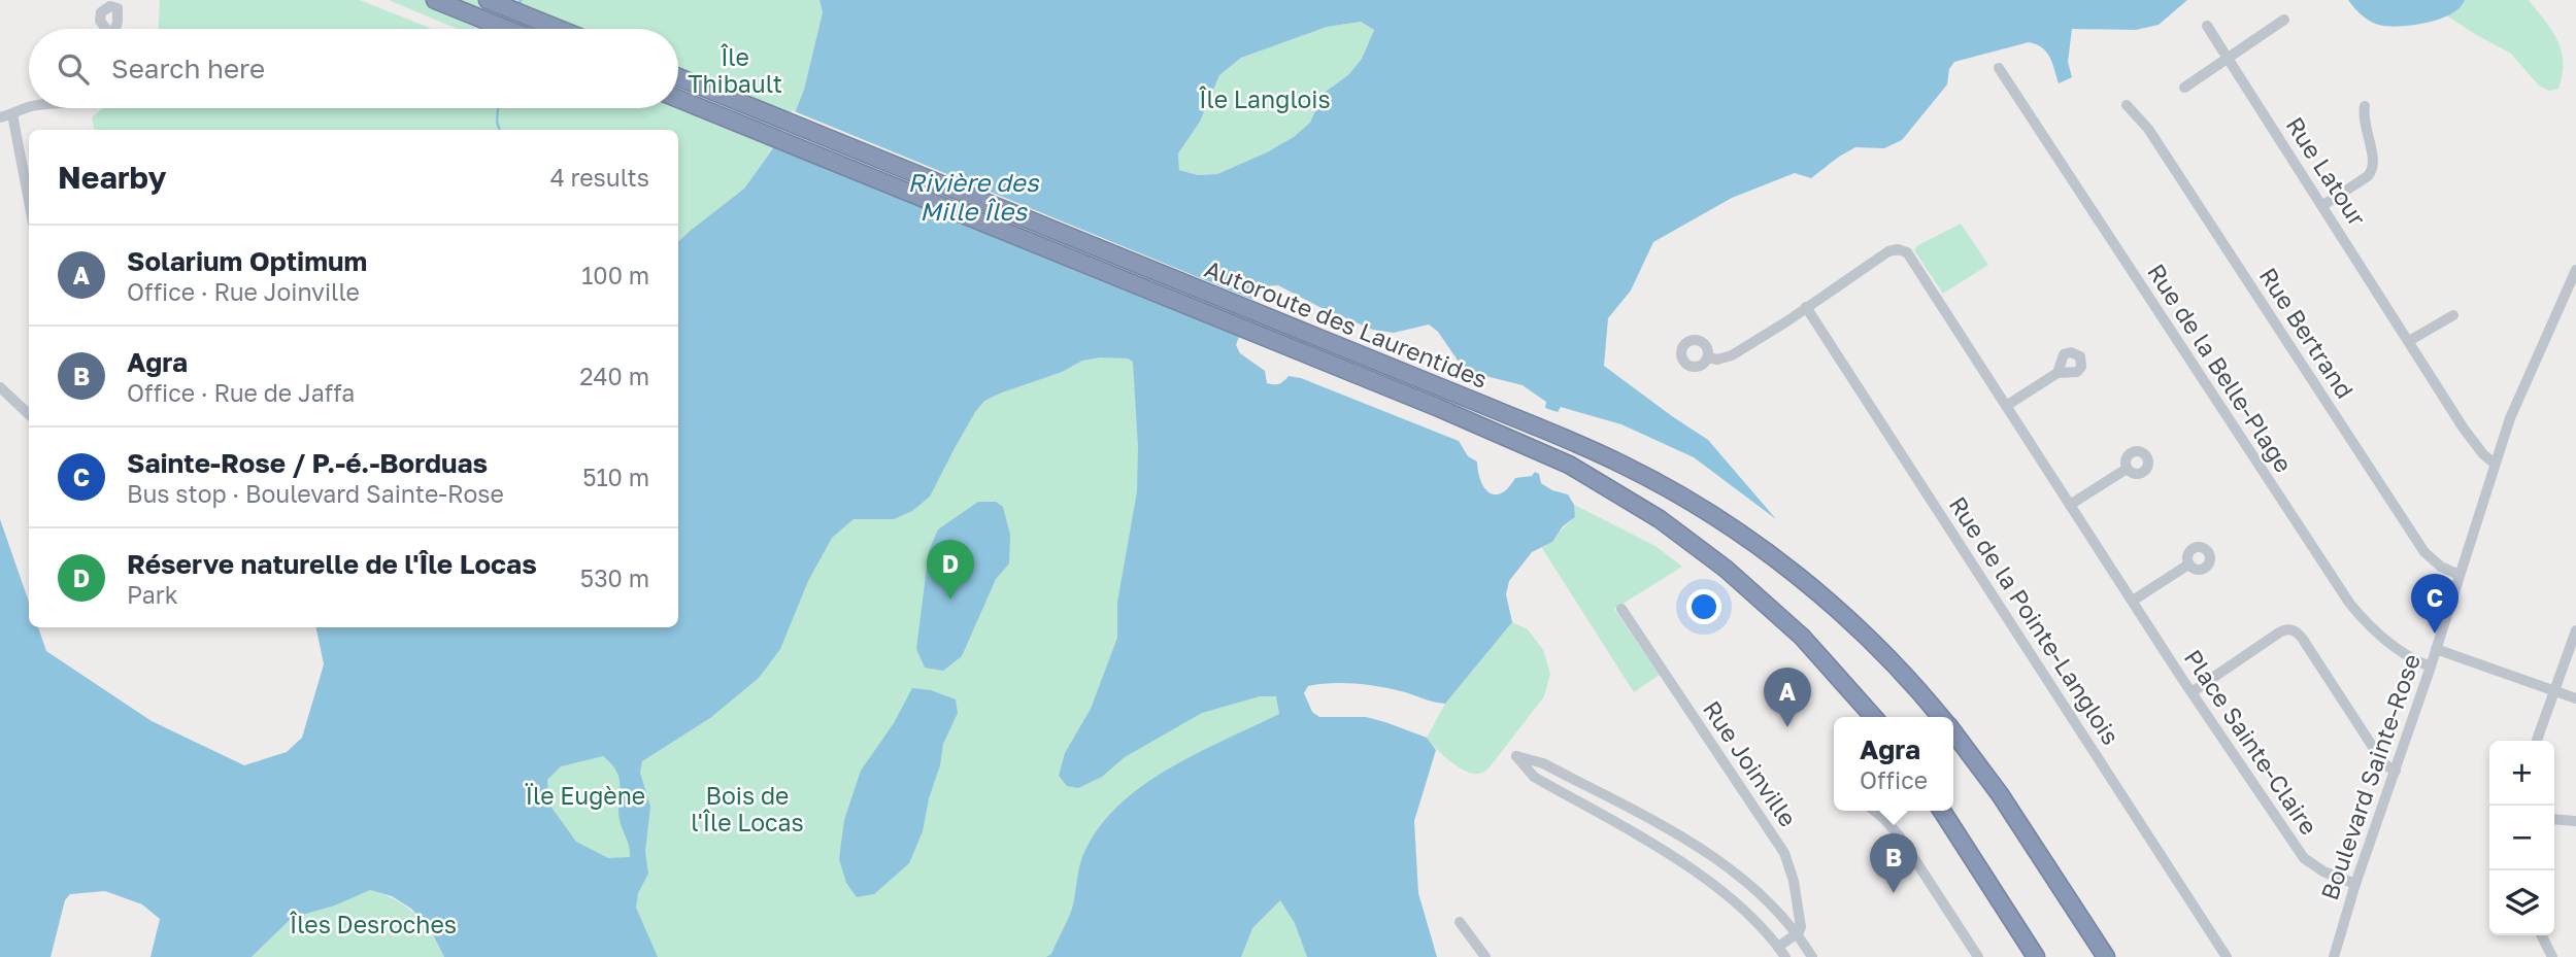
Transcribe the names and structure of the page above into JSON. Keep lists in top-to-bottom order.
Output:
{
  "streets": {
    "highway": ["Autoroute des Laurentides"],
    "street": [
      "Rue Latour",
      "Rue Bertrand",
      "Rue de la Belle-Plage",
      "Rue de la Pointe-Langlois",
      "Place Sainte-Claire",
      "Rue Joinville",
      "Boulevard Sainte-Rose"
    ]
  },
  "crossings": [
    ["Rue Latour", "Boulevard Sainte-Rose"],
    ["Rue Bertrand", "Boulevard Sainte-Rose"],
    ["Rue de la Belle-Plage", "Boulevard Sainte-Rose"],
    ["Rue de la Pointe-Langlois", "Place Sainte-Claire"],
    ["Place Sainte-Claire", "Boulevard Sainte-Rose"]
  ],
  "water": ["Rivière des Mille Îles"],
  "parks": [
    "Île Thibault",
    "Île Langlois",
    "Ïle Eugène",
    "Bois de l'Île Locas",
    "Îles Desroches"
  ],
  "page": {
    "search": "Search here",
    "heading": ["Nearby", "4 results"],
    "list": [
      {
        "mark": "A",
        "name": "Solarium Optimum",
        "note": "Office · Rue Joinville",
        "value": "100 m"
      },
      {
        "mark": "B",
        "name": "Agra",
        "note": "Office · Rue de Jaffa",
        "value": "240 m"
      },
      {
        "mark": "C",
        "name": "Sainte-Rose / P.-é.-Borduas",
        "note": "Bus stop · Boulevard Sainte-Rose",
        "value": "510 m"
      },
      {
        "mark": "D",
        "name": "Réserve naturelle de l'Île Locas",
        "note": "Park",
        "value": "530 m"
      }
    ],
    "pins": [
      "D",
      "C",
      "A",
      "B"
    ],
    "popup": ["Agra", "Office"],
    "map_buttons": ["+", "−"]
  }
}
